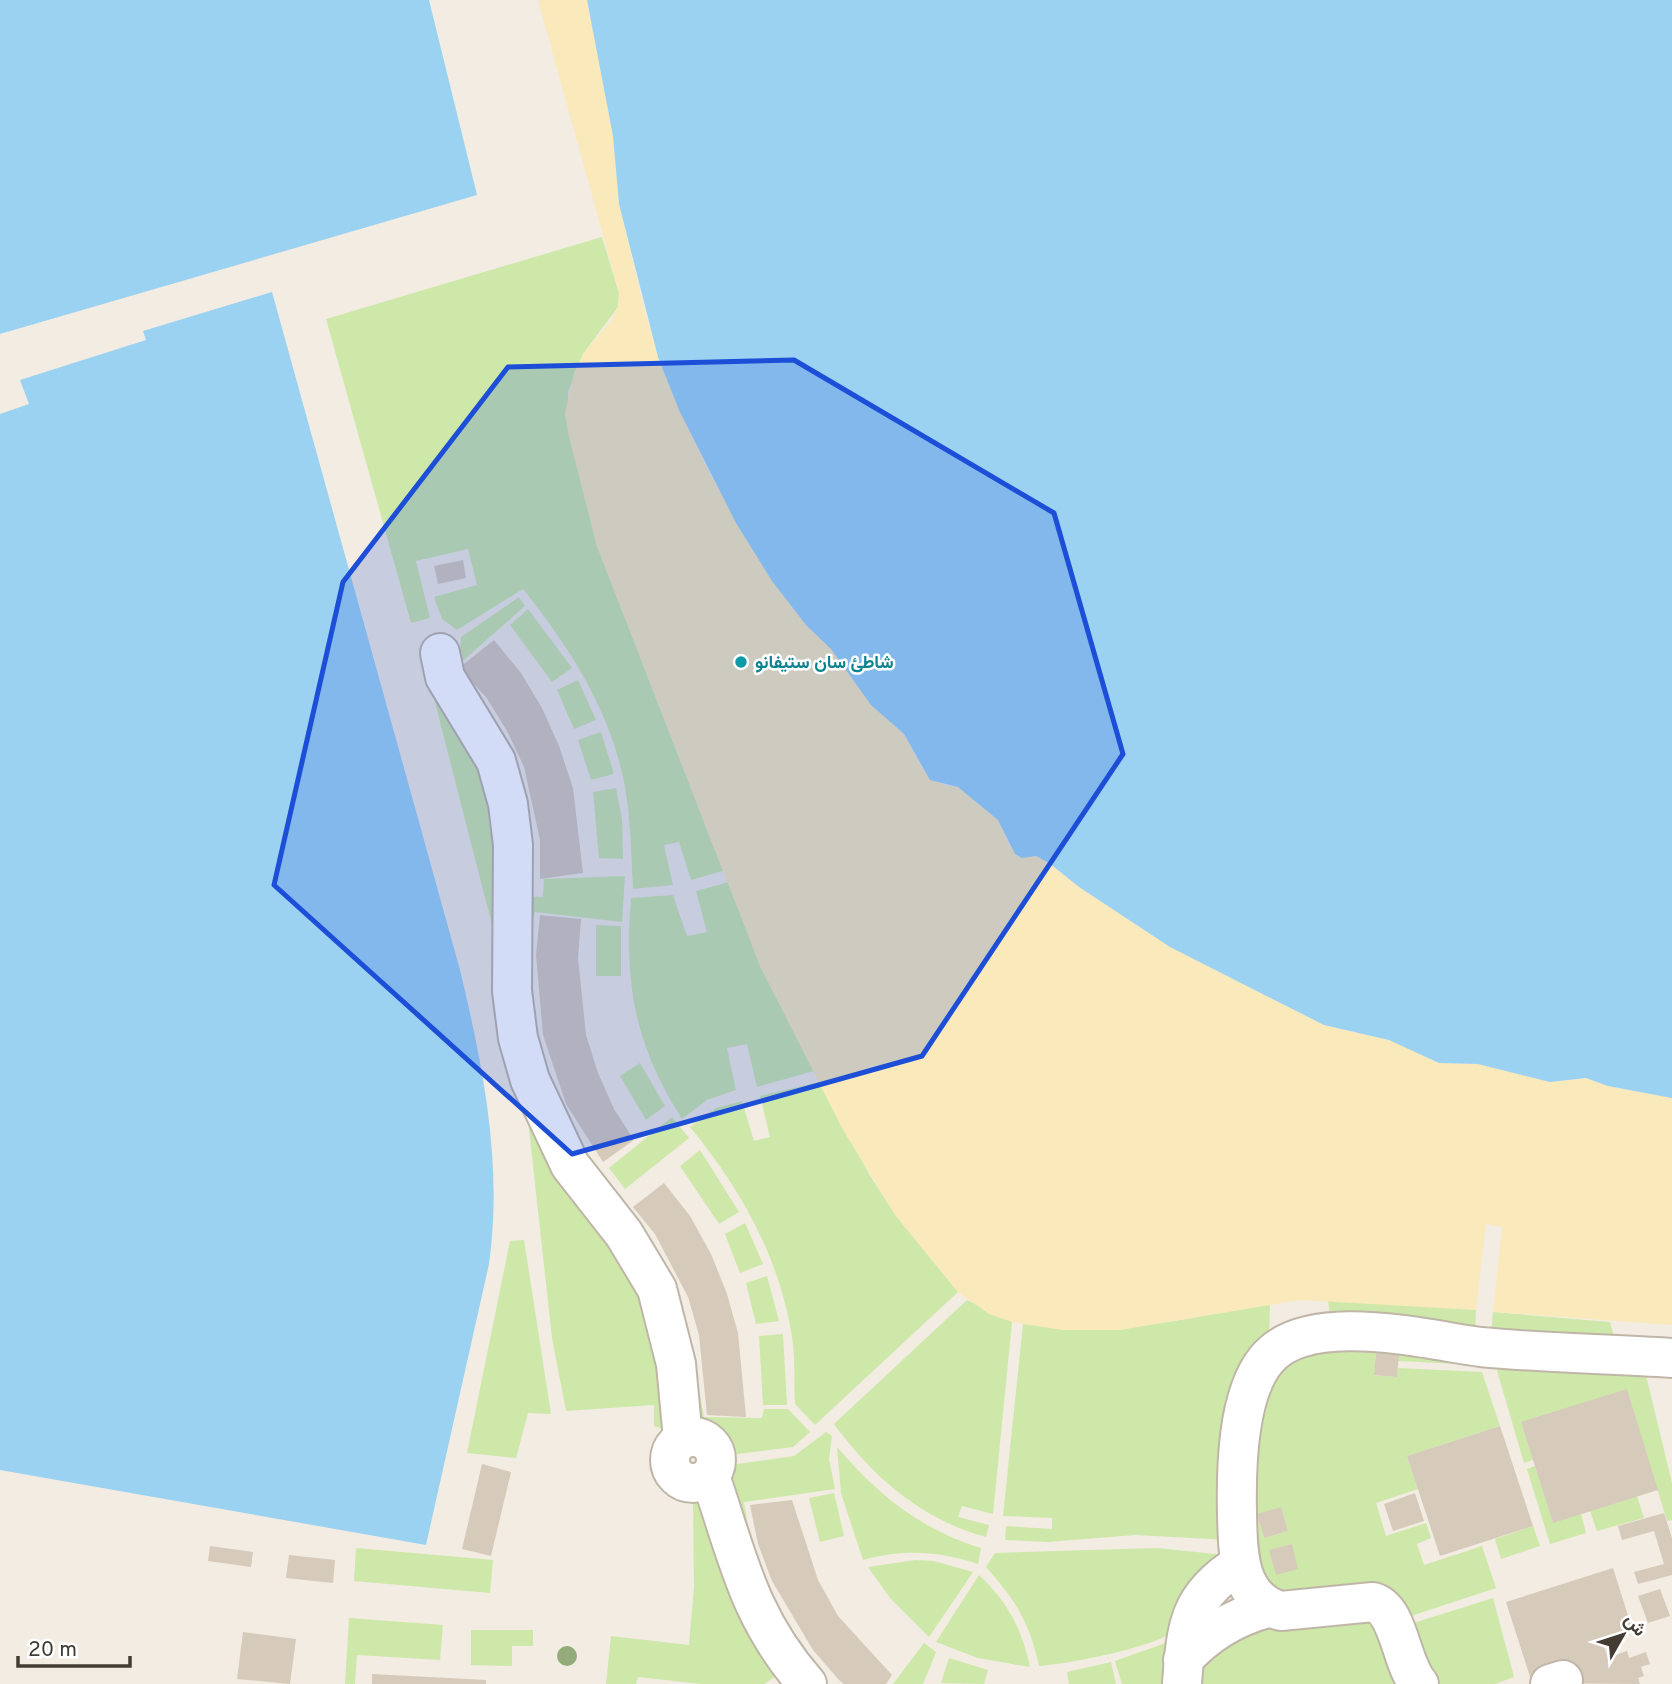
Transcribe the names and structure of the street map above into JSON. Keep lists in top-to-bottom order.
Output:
{
  "places": ["شاطئ سان ستيفانو"],
  "scale_bar": "20 m",
  "north": "top right"
}
